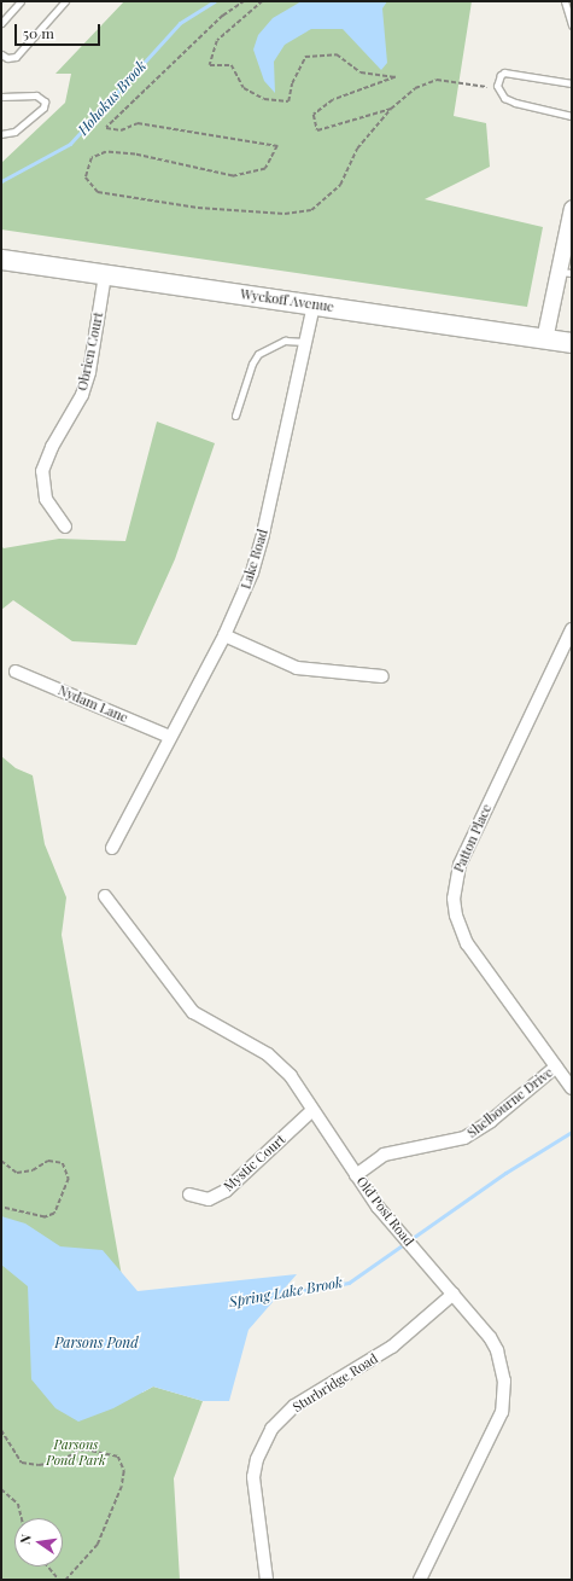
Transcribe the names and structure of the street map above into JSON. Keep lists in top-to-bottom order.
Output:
{
  "streets": {
    "main road": ["Wyckoff Avenue"],
    "street": [
      "Obrien Court",
      "Lake Road",
      "Nydam Lane",
      "Patton Place",
      "Shelbourne Drive",
      "Mystic Court",
      "Old Post Road",
      "Sturbridge Road"
    ]
  },
  "crossings": [
    ["Wyckoff Avenue", "Obrien Court"],
    ["Wyckoff Avenue", "Lake Road"],
    ["Lake Road", "Nydam Lane"],
    ["Patton Place", "Shelbourne Drive"],
    ["Shelbourne Drive", "Old Post Road"],
    ["Mystic Court", "Old Post Road"],
    ["Old Post Road", "Sturbridge Road"]
  ],
  "water": ["Hohokus Brook", "Spring Lake Brook", "Parsons Pond"],
  "parks": ["Parsons Pond Park"],
  "scale_bar": "50 m",
  "north": "left"
}
